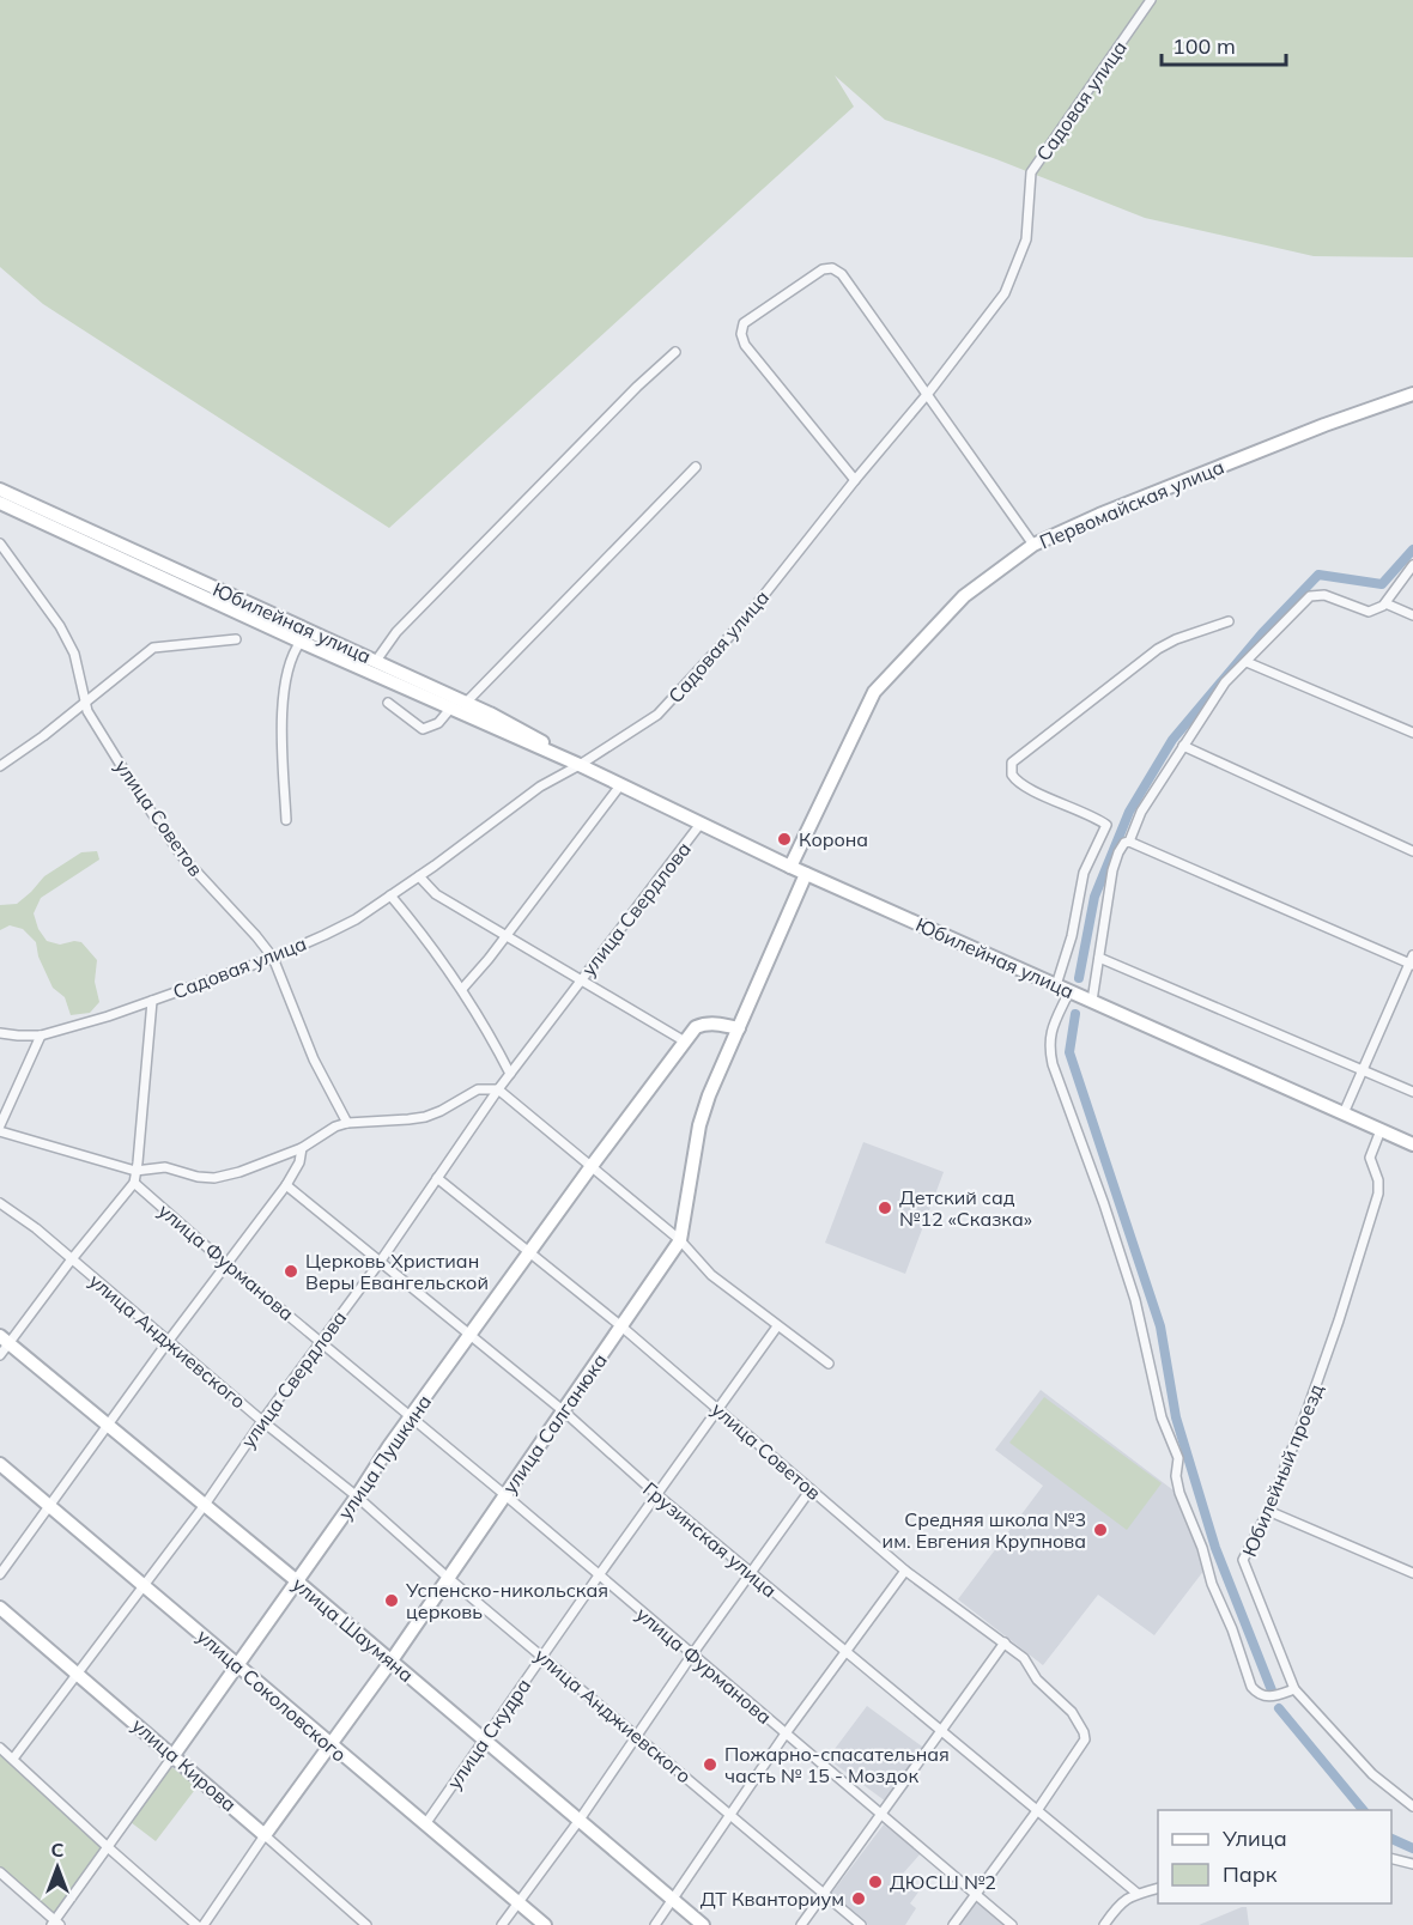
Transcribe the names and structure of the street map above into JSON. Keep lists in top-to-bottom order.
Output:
{
  "streets": {
    "street": [
      "Садовая улица",
      "Первомайская улица",
      "Юбилейная улица",
      "улица Советов",
      "улица Свердлова",
      "улица Фурманова",
      "улица Анджиевского",
      "улица Салганюка",
      "улица Пушкина",
      "Юбилейный проезд",
      "Грузинская улица",
      "улица Шаумяна",
      "улица Соколовского",
      "улица Скудра",
      "улица Кирова"
    ]
  },
  "crossings": [
    ["Садовая улица", "Юбилейная улица"],
    ["Садовая улица", "улица Советов"],
    ["Первомайская улица", "Юбилейная улица"],
    ["Юбилейная улица", "улица Свердлова"],
    ["Юбилейная улица", "улица Салганюка"],
    ["Юбилейная улица", "Юбилейный проезд"],
    ["улица Советов", "улица Свердлова"],
    ["улица Советов", "улица Салганюка"],
    ["улица Советов", "улица Пушкина"],
    ["улица Советов", "Грузинская улица"],
    ["улица Советов", "улица Скудра"],
    ["улица Свердлова", "улица Фурманова"],
    ["улица Свердлова", "улица Анджиевского"],
    ["улица Свердлова", "Грузинская улица"],
    ["улица Свердлова", "улица Шаумяна"],
    ["улица Свердлова", "улица Соколовского"],
    ["улица Свердлова", "улица Кирова"],
    ["улица Фурманова", "улица Салганюка"],
    ["улица Фурманова", "улица Пушкина"],
    ["улица Фурманова", "улица Скудра"],
    ["улица Анджиевского", "улица Салганюка"],
    ["улица Анджиевского", "улица Пушкина"],
    ["улица Анджиевского", "улица Скудра"],
    ["улица Салганюка", "улица Пушкина"],
    ["улица Салганюка", "Грузинская улица"],
    ["улица Салганюка", "улица Шаумяна"],
    ["улица Салганюка", "улица Соколовского"],
    ["улица Салганюка", "улица Кирова"],
    ["улица Пушкина", "Грузинская улица"],
    ["улица Пушкина", "улица Шаумяна"],
    ["улица Пушкина", "улица Соколовского"],
    ["улица Пушкина", "улица Кирова"],
    ["Грузинская улица", "улица Скудра"],
    ["улица Шаумяна", "улица Скудра"],
    ["улица Соколовского", "улица Скудра"]
  ],
  "places": [
    "Корона",
    "Детский сад №12 «Сказка»",
    "Церковь Христиан Веры Евангельской",
    "Средняя школа №3 им. Евгения Крупнова",
    "Успенско-никольская церковь",
    "Пожарно-спасательная часть № 15 - Моздок",
    "ДЮСШ №2",
    "ДТ Кванториум"
  ],
  "legend": ["Улица", "Парк"],
  "scale_bar": "100 m",
  "north": "top"
}
